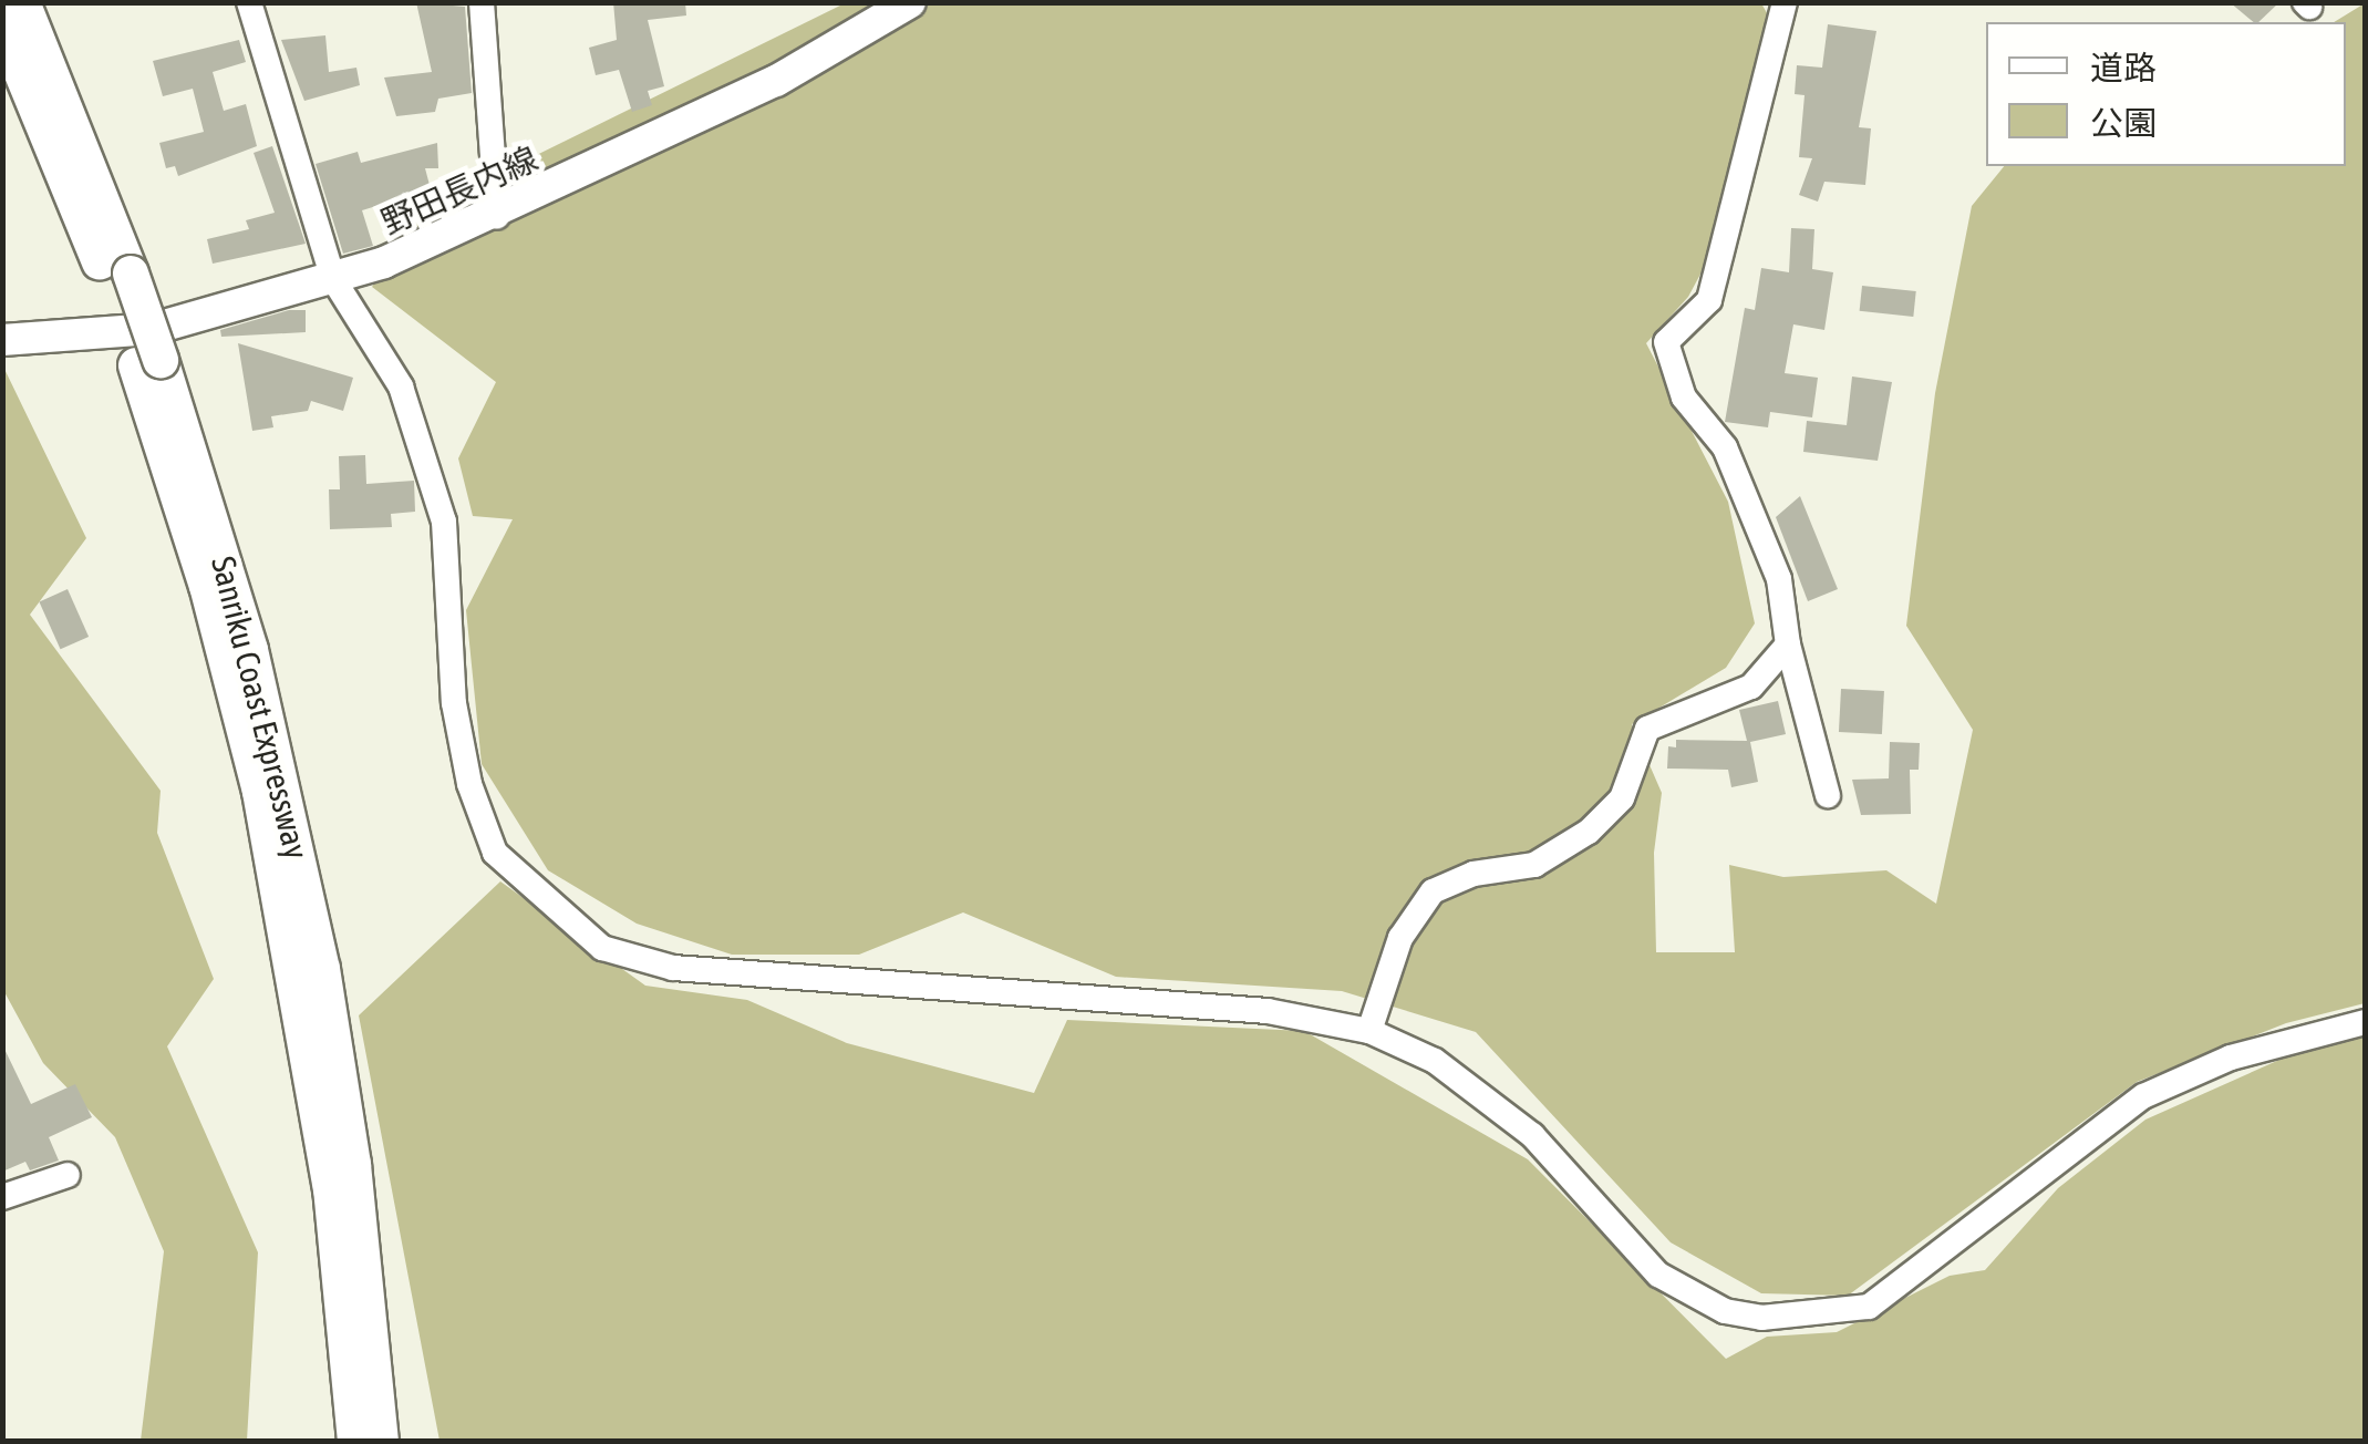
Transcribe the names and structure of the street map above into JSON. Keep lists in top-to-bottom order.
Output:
{
  "streets": {
    "highway": ["Sanriku Coast Expressway"],
    "main road": ["野田長内線"]
  },
  "legend": ["道路", "公園"]
}
